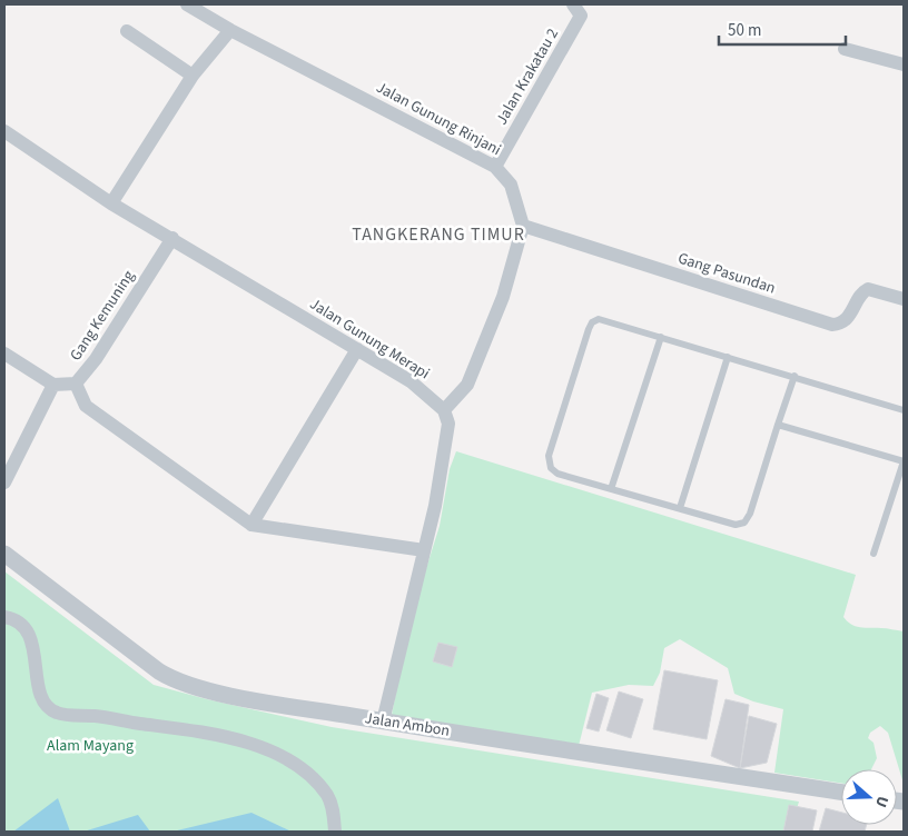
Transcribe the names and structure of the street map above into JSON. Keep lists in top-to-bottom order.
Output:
{
  "streets": {
    "street": [
      "Jalan Krakatau 2",
      "Jalan Gunung Rinjani",
      "Gang Pasundan",
      "Gang Kemuning",
      "Jalan Gunung Merapi",
      "Jalan Ambon"
    ]
  },
  "crossings": [
    ["Jalan Krakatau 2", "Jalan Gunung Rinjani"],
    ["Jalan Gunung Rinjani", "Gang Pasundan"],
    ["Gang Kemuning", "Jalan Gunung Merapi"]
  ],
  "districts": ["TANGKERANG TIMUR"],
  "parks": ["Alam Mayang"],
  "scale_bar": "50 m",
  "north": "right"
}
